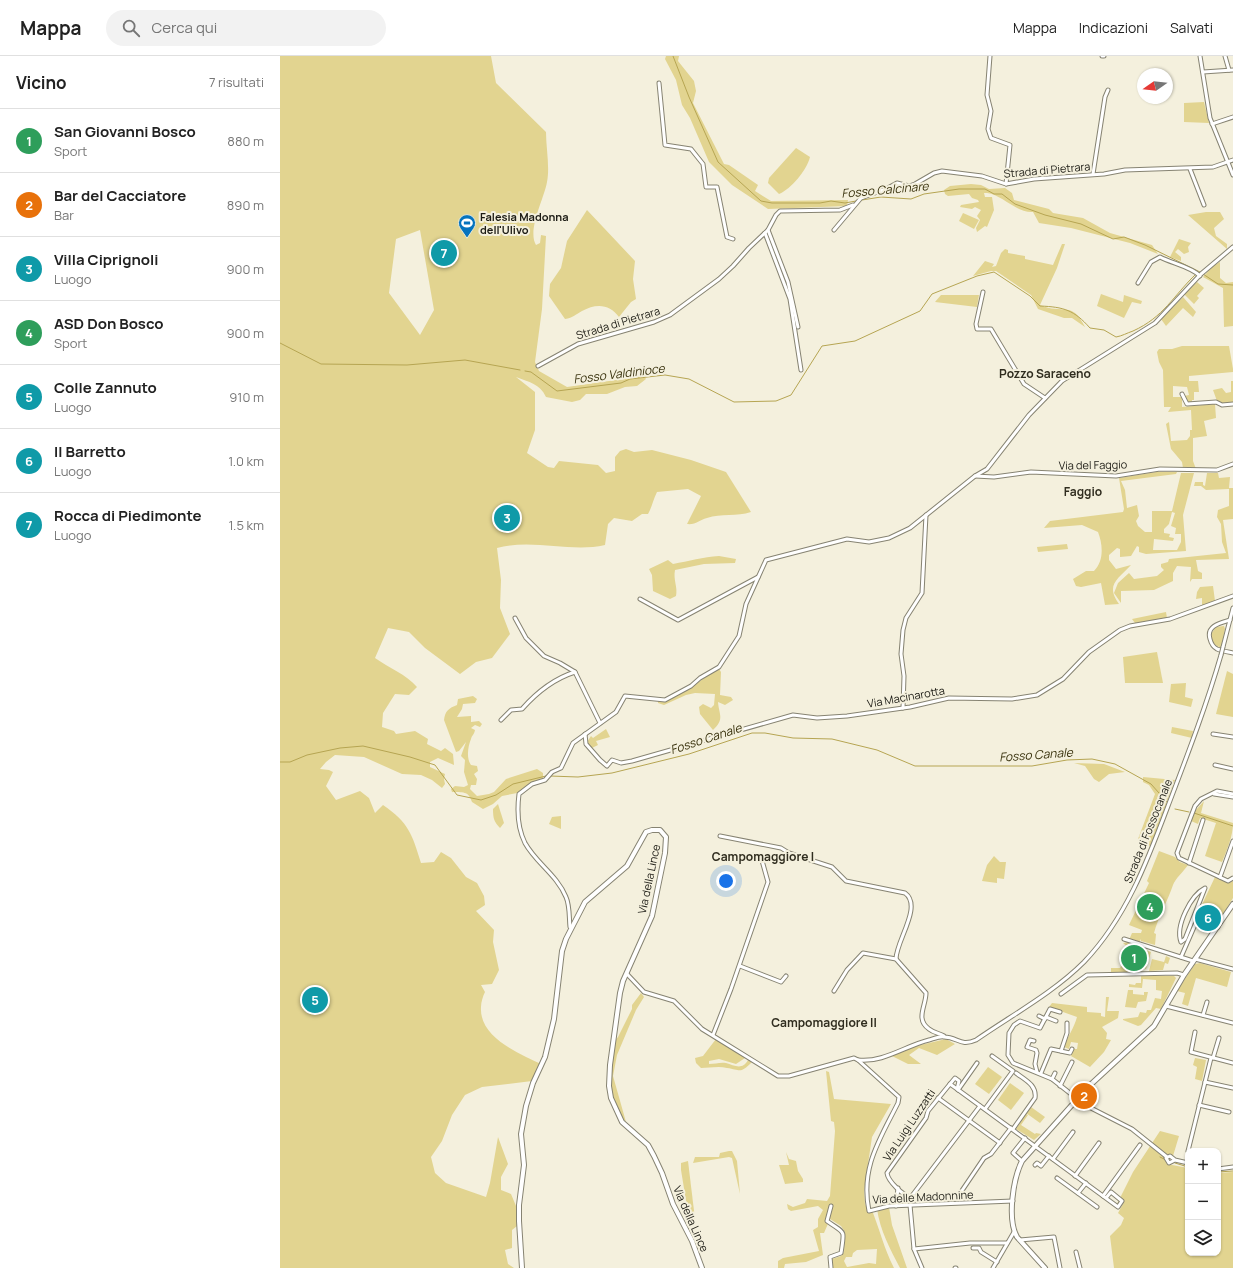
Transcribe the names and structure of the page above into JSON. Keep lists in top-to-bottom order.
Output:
{
  "streets": {
    "street": [
      "Strada di Pietrara",
      "Via del Faggio",
      "Via Macinarotta",
      "Strada di Fossocanale",
      "Via della Lince",
      "Via Luigi Luzzatti",
      "Via delle Madonnine"
    ]
  },
  "districts": [
    "Pozzo Saraceno",
    "Faggio",
    "Campomaggiore I",
    "Campomaggiore II"
  ],
  "water": ["Fosso Calcinare", "Fosso Valdinioce", "Fosso Canale"],
  "places": {
    "sports": ["Falesia Madonna dell'Ulivo"]
  },
  "north": "left",
  "page": {
    "header": "Mappa",
    "search": "Cerca qui",
    "nav": ["Mappa", "Indicazioni", "Salvati"],
    "heading": ["Vicino", "7 risultati"],
    "list": [
      {
        "mark": "1",
        "name": "San Giovanni Bosco",
        "note": "Sport",
        "value": "880 m"
      },
      {
        "mark": "2",
        "name": "Bar del Cacciatore",
        "note": "Bar",
        "value": "890 m"
      },
      {
        "mark": "3",
        "name": "Villa Ciprignoli",
        "note": "Luogo",
        "value": "900 m"
      },
      {
        "mark": "4",
        "name": "ASD Don Bosco",
        "note": "Sport",
        "value": "900 m"
      },
      {
        "mark": "5",
        "name": "Colle Zannuto",
        "note": "Luogo",
        "value": "910 m"
      },
      {
        "mark": "6",
        "name": "Il Barretto",
        "note": "Luogo",
        "value": "1.0 km"
      },
      {
        "mark": "7",
        "name": "Rocca di Piedimonte",
        "note": "Luogo",
        "value": "1.5 km"
      }
    ],
    "pins": [
      "7",
      "3",
      "4",
      "6",
      "1",
      "5",
      "2"
    ],
    "map_buttons": ["+", "−"]
  }
}
